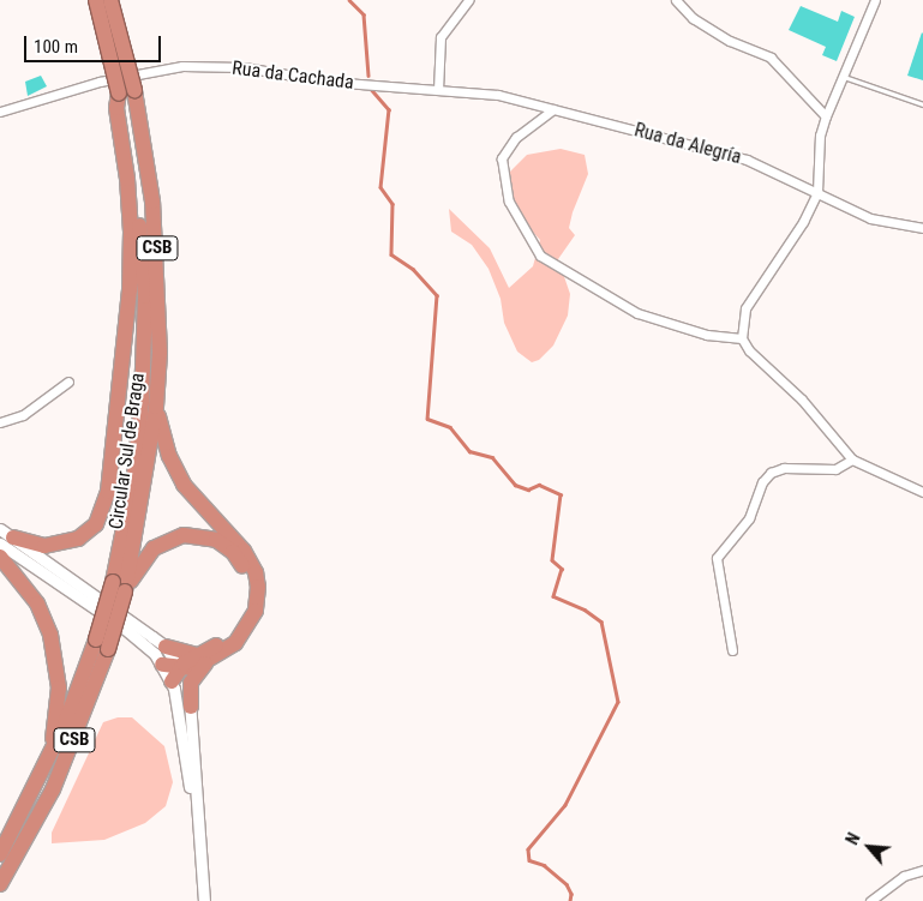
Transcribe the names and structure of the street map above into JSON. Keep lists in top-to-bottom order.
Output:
{
  "streets": {
    "highway": ["CSB", "Circular Sul de Braga"],
    "street": ["Rua da Cachada", "Rua da Alegría"]
  },
  "crossings": [
    ["Rua da Cachada", "Rua da Alegría"]
  ],
  "scale_bar": "100 m",
  "north": "top left"
}
